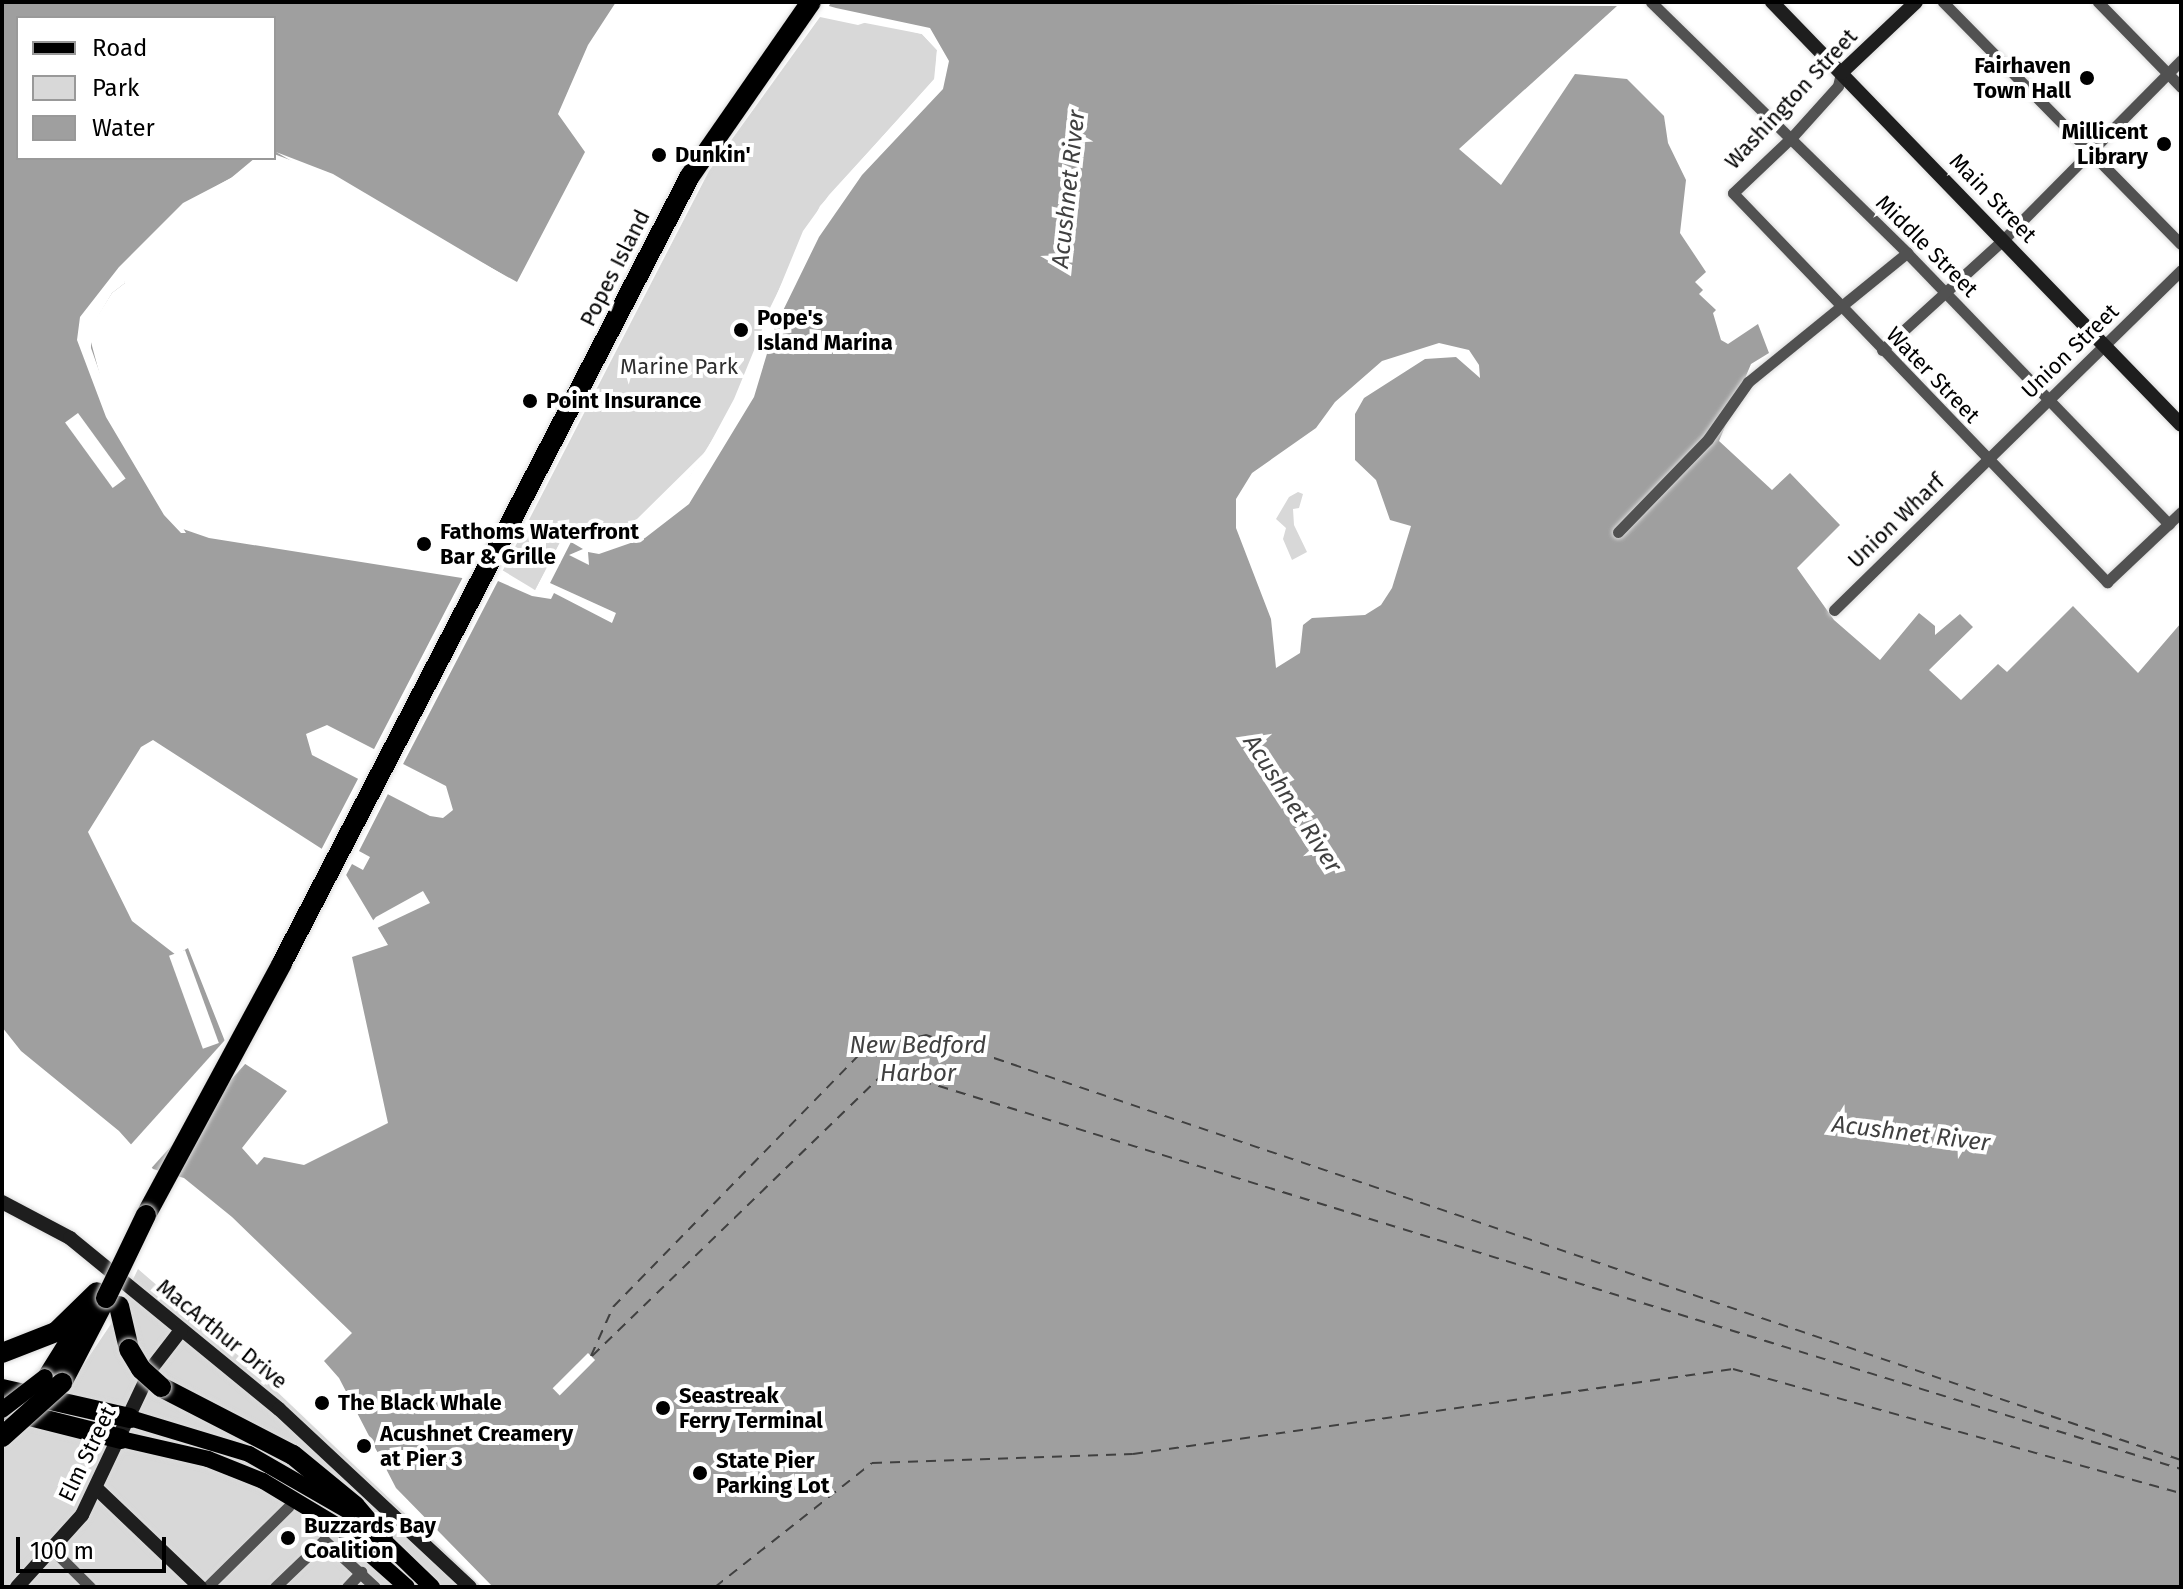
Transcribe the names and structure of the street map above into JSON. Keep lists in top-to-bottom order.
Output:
{
  "streets": {
    "highway": ["Popes Island"],
    "street": [
      "Washington Street",
      "Main Street",
      "Middle Street",
      "Union Street",
      "Water Street",
      "Union Wharf",
      "MacArthur Drive",
      "Elm Street"
    ]
  },
  "crossings": [
    ["Washington Street", "Main Street"],
    ["Washington Street", "Middle Street"],
    ["Washington Street", "Water Street"],
    ["Main Street", "Union Street"],
    ["Middle Street", "Union Street"],
    ["Middle Street", "Water Street"],
    ["Union Street", "Water Street"],
    ["Union Street", "Union Wharf"],
    ["Water Street", "Union Wharf"],
    ["MacArthur Drive", "Elm Street"]
  ],
  "water": ["Acushnet River", "New Bedford Harbor"],
  "parks": ["Marine Park"],
  "places": [
    "Fairhaven Town Hall",
    "Millicent Library",
    "Dunkin'",
    "Pope's Island Marina",
    "Point Insurance",
    "Fathoms Waterfront Bar & Grille",
    "The Black Whale",
    "Seastreak Ferry Terminal",
    "Acushnet Creamery at Pier 3",
    "State Pier Parking Lot",
    "Buzzards Bay Coalition"
  ],
  "legend": ["Road", "Park", "Water"],
  "scale_bar": "100 m"
}
